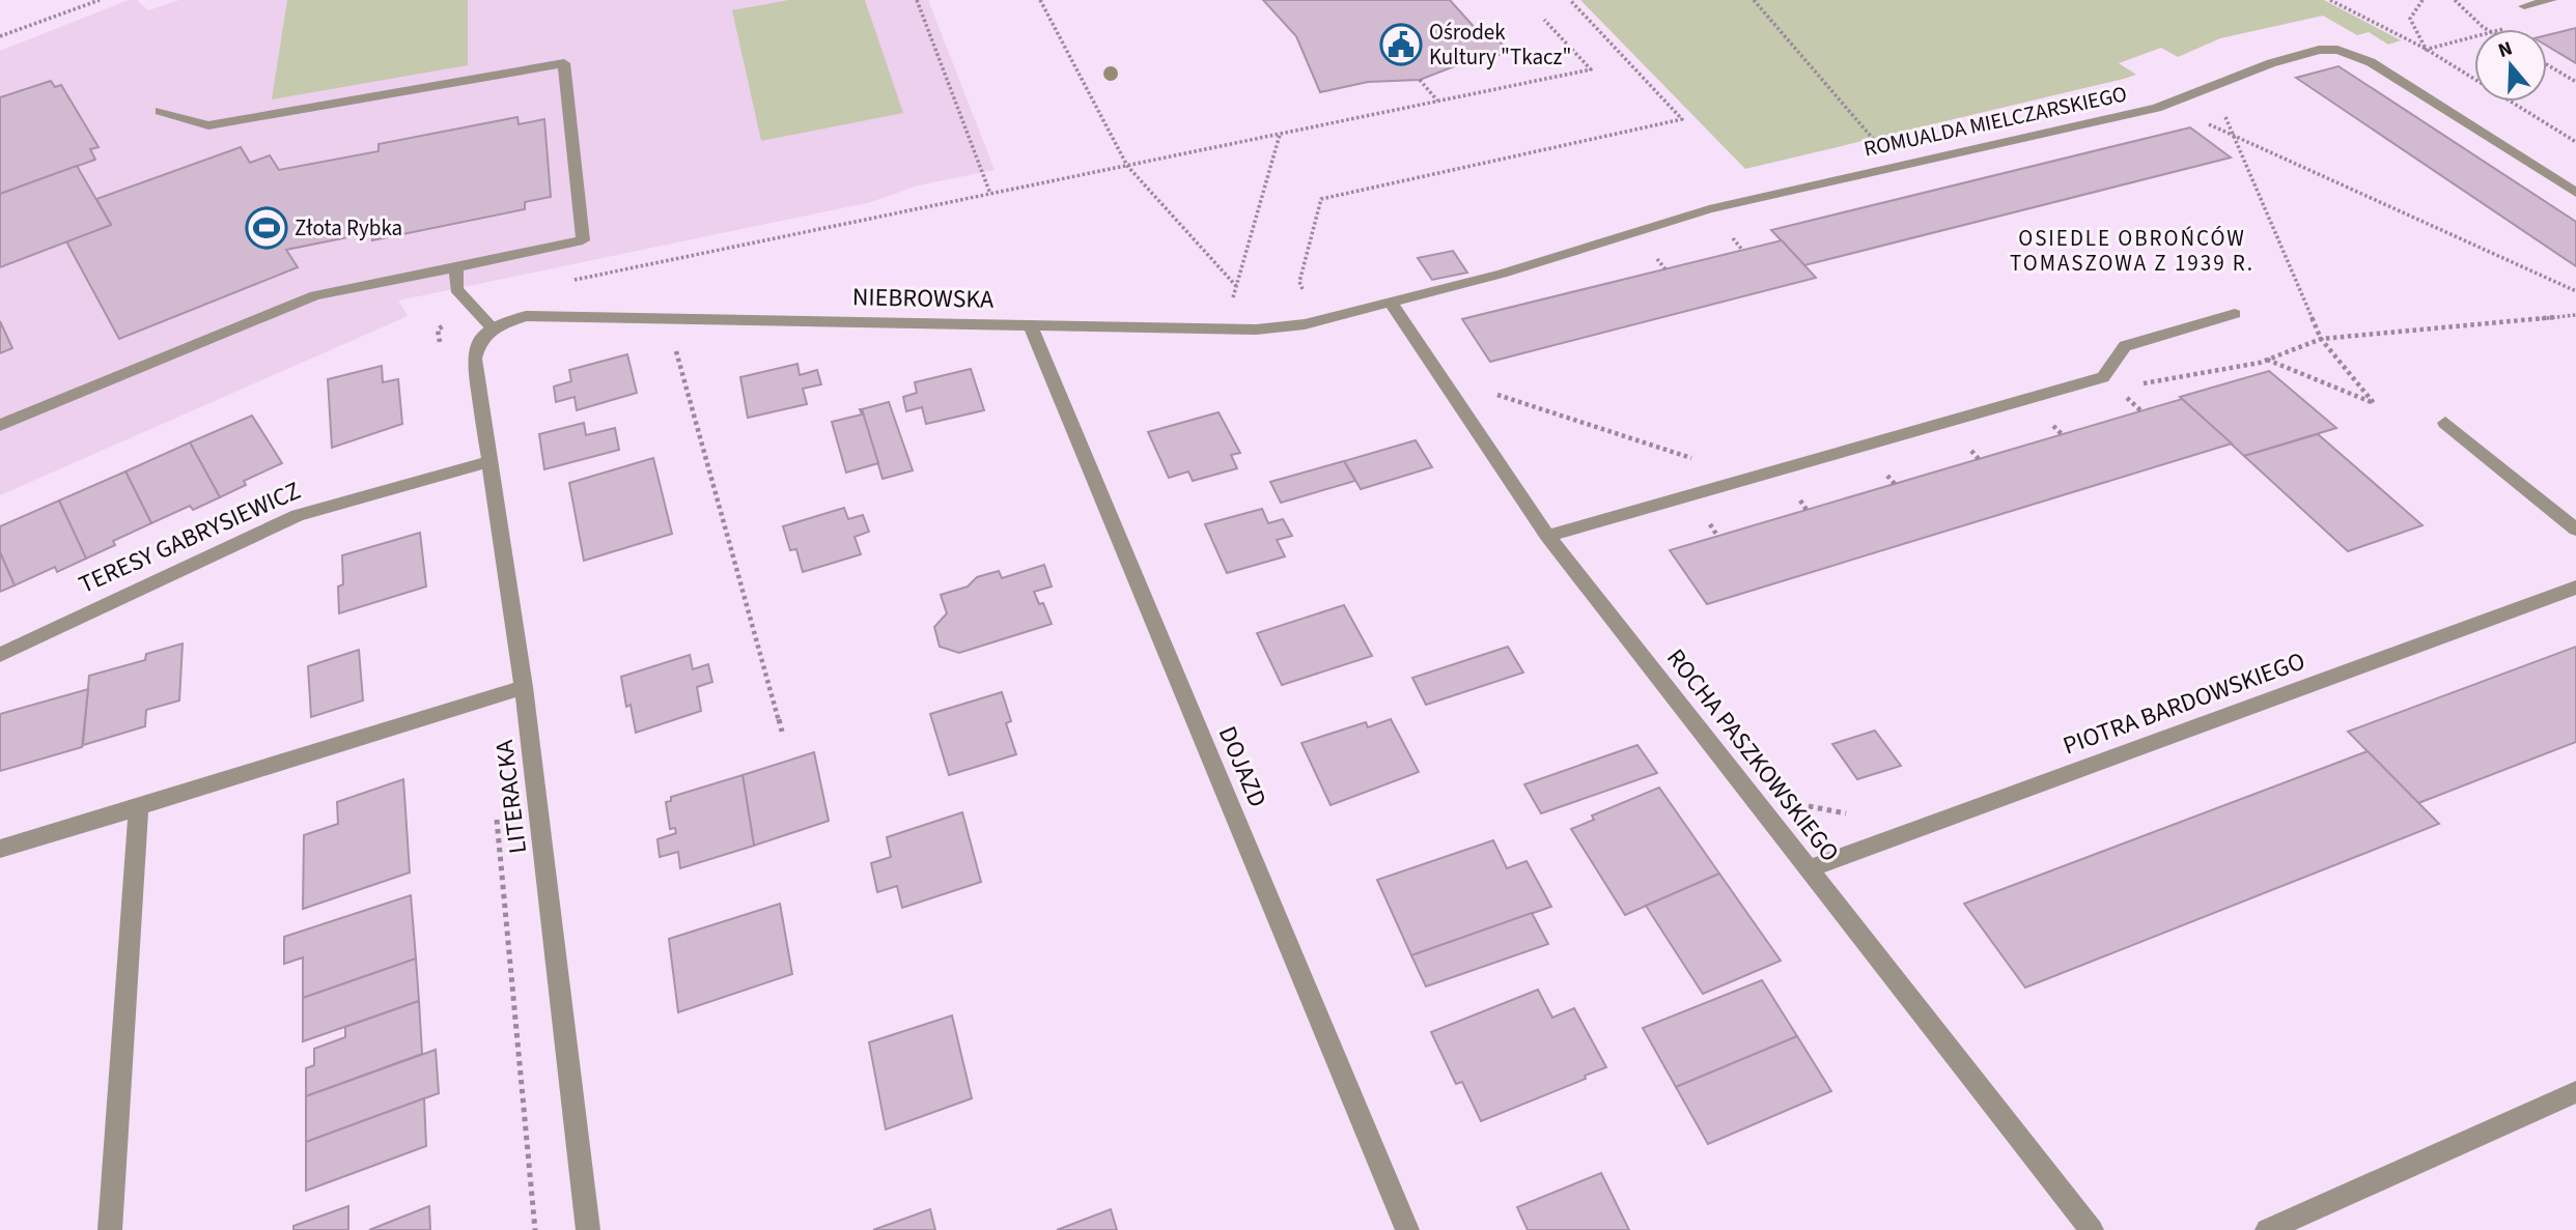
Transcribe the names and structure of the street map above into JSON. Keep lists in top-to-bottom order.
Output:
{
  "streets": {
    "street": [
      "ROMUALDA MIELCZARSKIEGO",
      "NIEBROWSKA",
      "TERESY GABRYSIEWICZ",
      "PIOTRA BARDOWSKIEGO",
      "ROCHA PASZKOWSKIEGO",
      "DOJAZD",
      "LITERACKA"
    ]
  },
  "crossings": [
    ["ROMUALDA MIELCZARSKIEGO", "NIEBROWSKA"],
    ["ROMUALDA MIELCZARSKIEGO", "ROCHA PASZKOWSKIEGO"],
    ["NIEBROWSKA", "ROCHA PASZKOWSKIEGO"],
    ["NIEBROWSKA", "DOJAZD"],
    ["NIEBROWSKA", "LITERACKA"],
    ["TERESY GABRYSIEWICZ", "LITERACKA"],
    ["PIOTRA BARDOWSKIEGO", "ROCHA PASZKOWSKIEGO"]
  ],
  "districts": ["OSIEDLE OBROŃCÓW TOMASZOWA Z 1939 R."],
  "places": {
    "public building": ["Ośrodek Kultury \"Tkacz\""],
    "sports": ["Złota Rybka"]
  },
  "north": "top"
}
